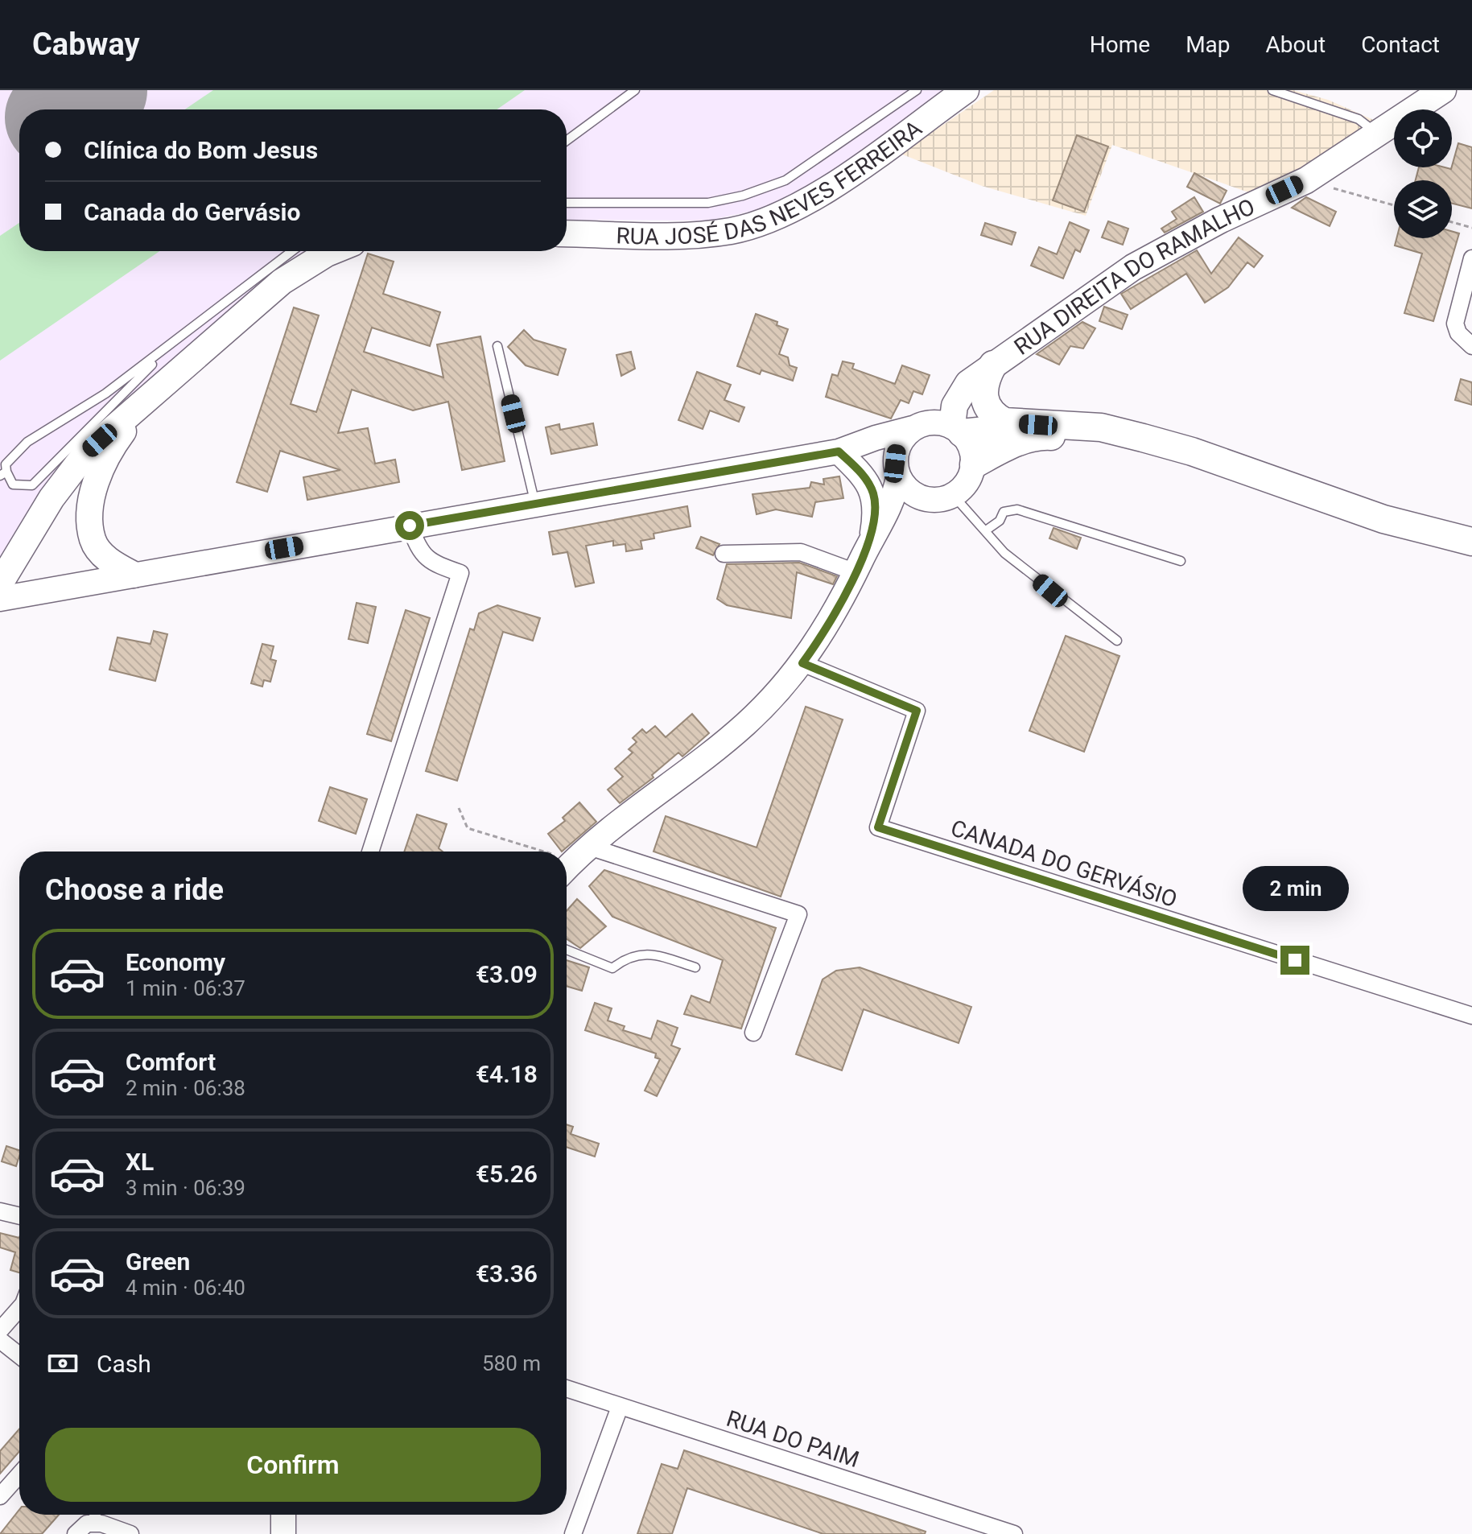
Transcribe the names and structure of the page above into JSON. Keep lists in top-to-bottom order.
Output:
{
  "streets": {
    "main road": ["RUA JOSÉ DAS NEVES FERREIRA", "RUA DIREITA DO RAMALHO"],
    "street": ["CANADA DO GERVÁSIO", "RUA DO PAIM"]
  },
  "page": {
    "header": "Cabway",
    "nav": [
      "Home",
      "Map",
      "About",
      "Contact"
    ],
    "banner": ["Clínica do Bom Jesus", "Canada do Gervásio"],
    "heading": "Choose a ride",
    "bubble": "2 min",
    "list": [
      {
        "name": "Economy",
        "note": "1 min · 06:37",
        "value": "€3.09"
      },
      {
        "name": "Comfort",
        "note": "2 min · 06:38",
        "value": "€4.18"
      },
      {
        "name": "XL",
        "note": "3 min · 06:39",
        "value": "€5.26"
      },
      {
        "name": "Green",
        "note": "4 min · 06:40",
        "value": "€3.36"
      }
    ],
    "pay": ["Cash", "580 m"],
    "buttons": "Confirm"
  }
}
